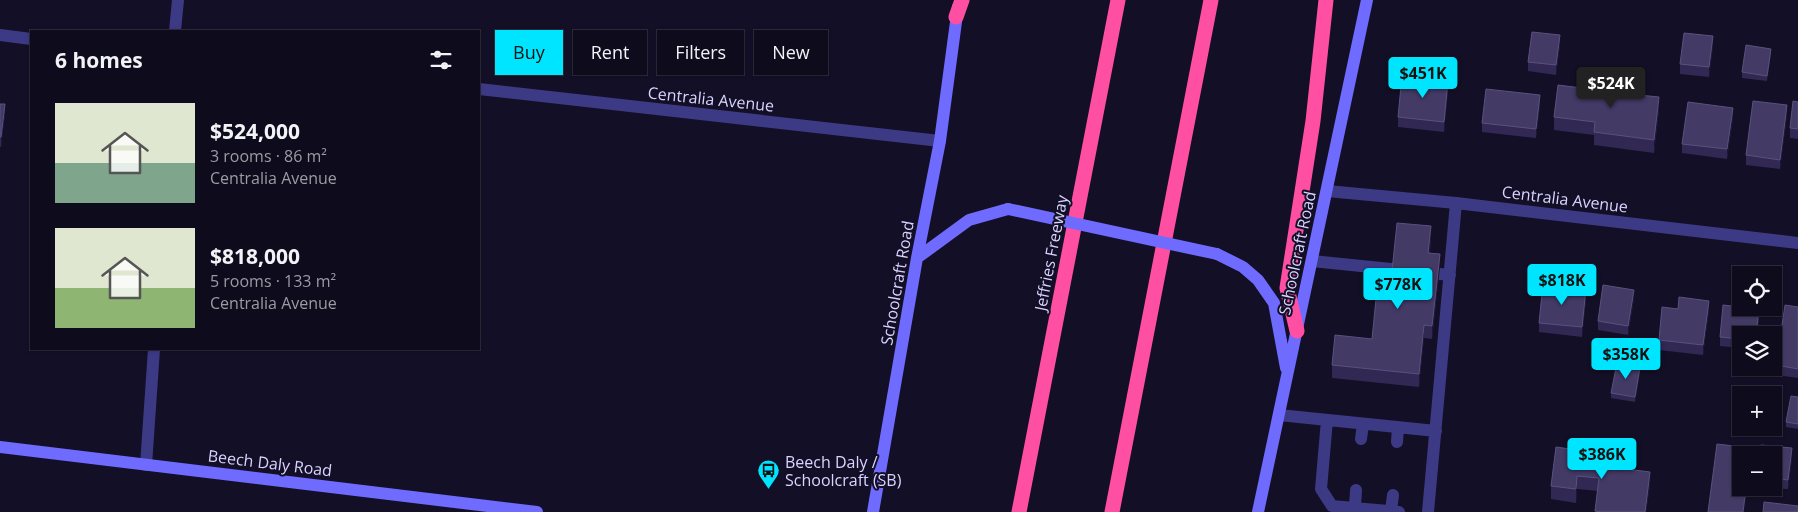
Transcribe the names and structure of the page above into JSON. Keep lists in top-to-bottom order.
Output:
{
  "streets": {
    "highway": ["Jeffries Freeway"],
    "main road": ["Schoolcraft Road", "Beech Daly Road"],
    "street": ["Centralia Avenue"]
  },
  "crossings": [
    ["Centralia Avenue", "Schoolcraft Road"]
  ],
  "places": {
    "bus stop": ["Beech Daly / Schoolcraft (SB)"]
  },
  "page": {
    "chip": [
      "Buy",
      "Rent",
      "Filters",
      "New"
    ],
    "heading": "6 homes",
    "price": [
      "$451K",
      "$524K",
      "$818K",
      "$778K",
      "$358K",
      "$386K"
    ],
    "list": [
      {
        "name": "$524,000",
        "note": "3 rooms · 86 m² · Centralia Avenue"
      },
      {
        "name": "$818,000",
        "note": "5 rooms · 133 m² · Centralia Avenue"
      }
    ],
    "map_buttons": ["+", "−"]
  }
}
